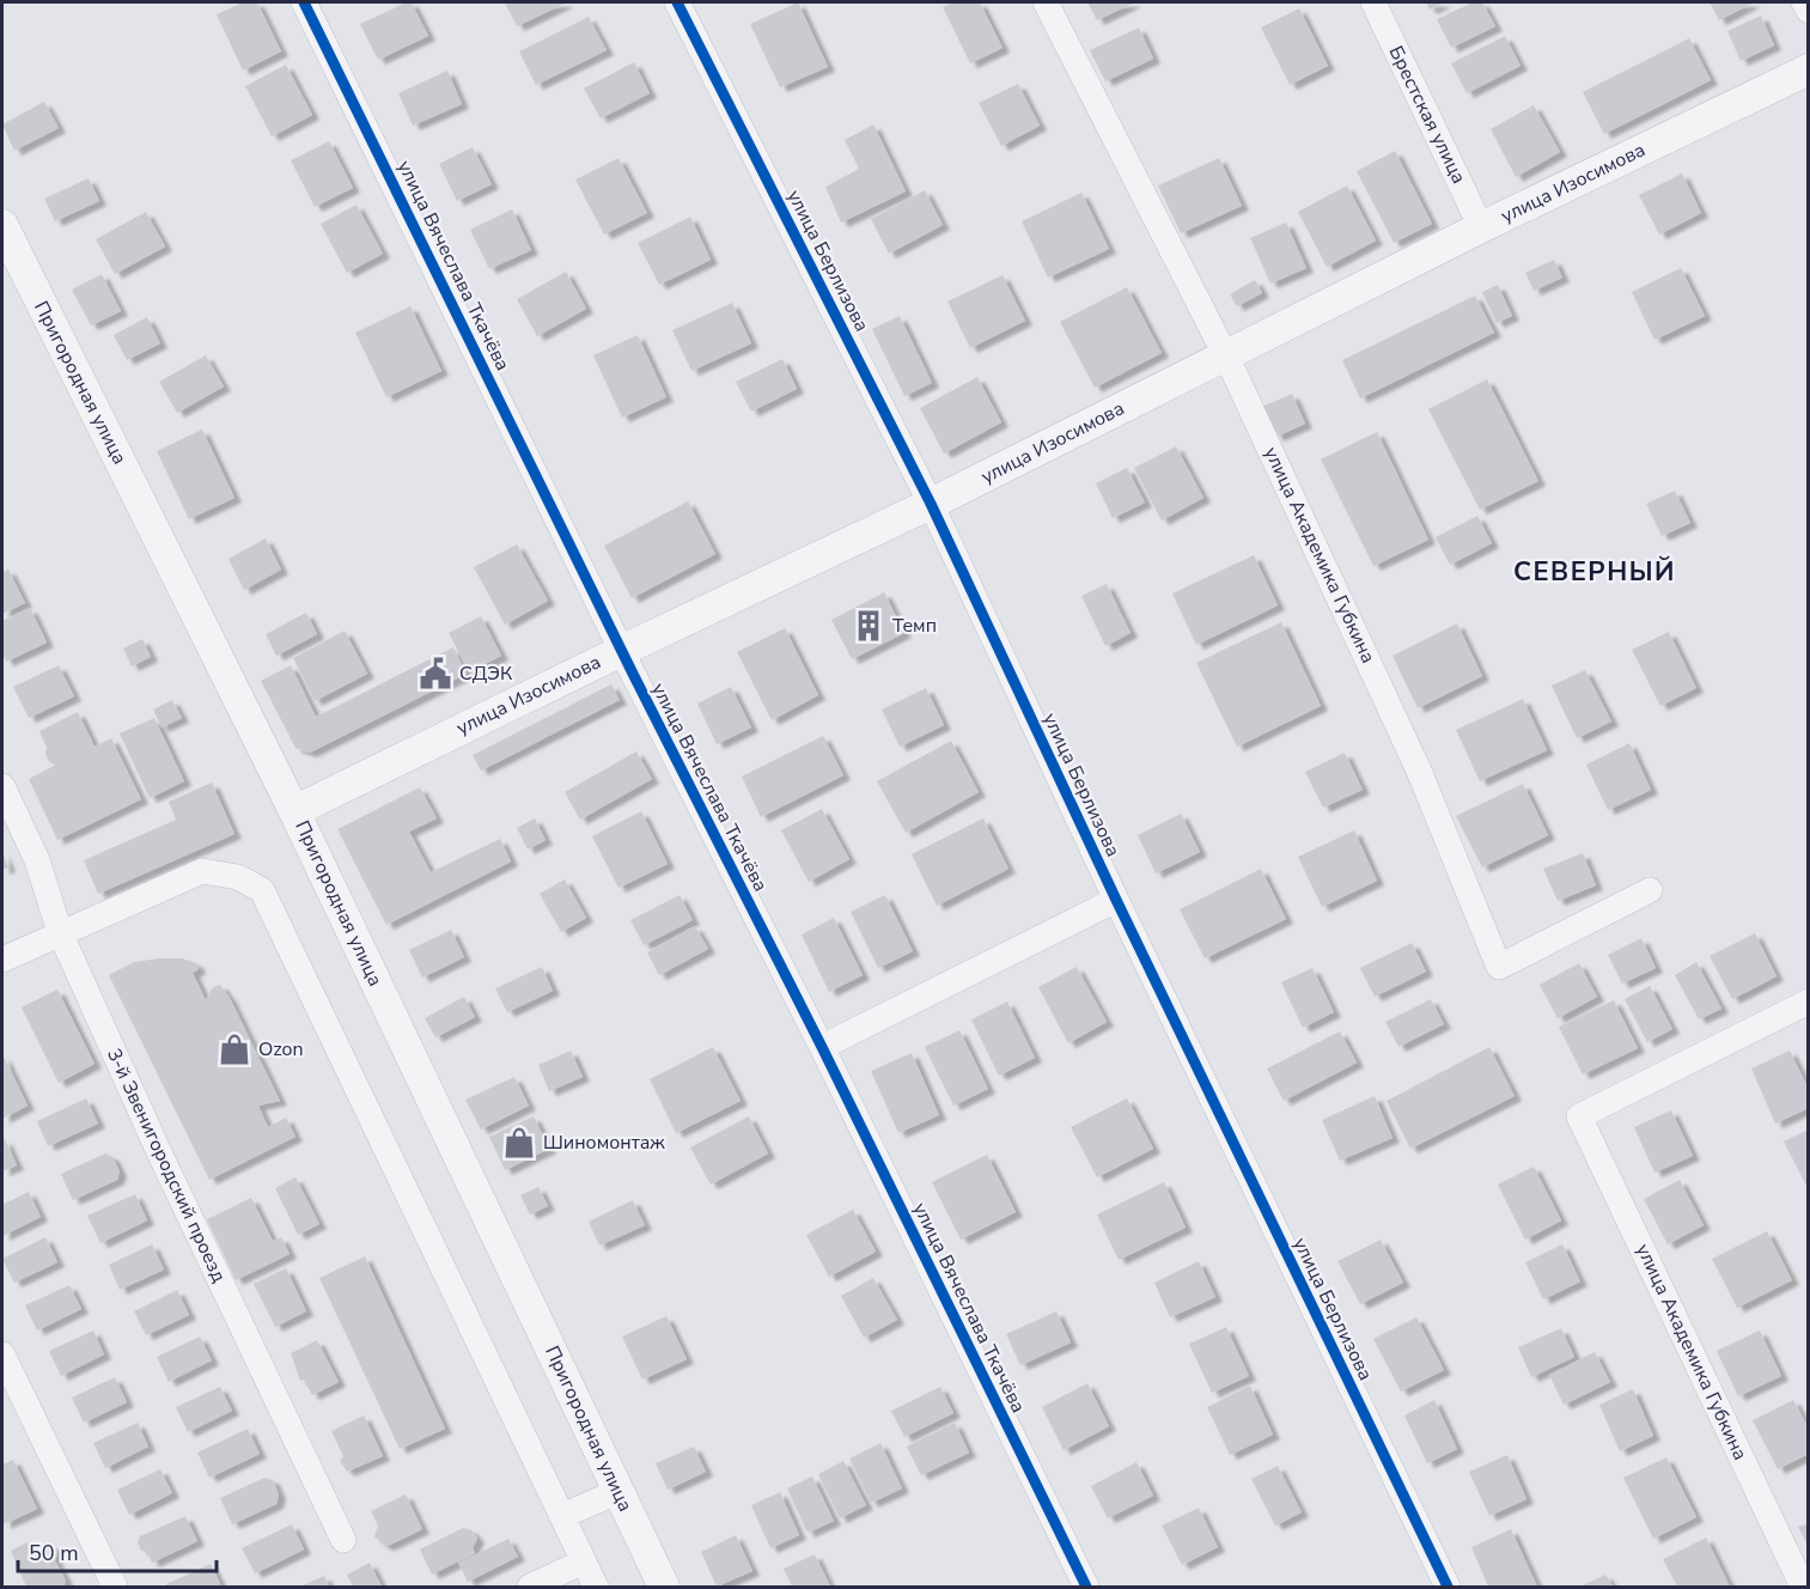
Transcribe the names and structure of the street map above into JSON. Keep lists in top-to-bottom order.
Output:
{
  "streets": {
    "street": [
      "Брестская улица",
      "улица Изосимова",
      "улица Берлизова",
      "улица Вячеслава Ткачёва",
      "Пригородная улица",
      "улица Академика Губкина",
      "3-й Звенигородский проезд"
    ]
  },
  "crossings": [
    ["Брестская улица", "улица Изосимова"],
    ["улица Изосимова", "улица Берлизова"],
    ["улица Изосимова", "улица Вячеслава Ткачёва"],
    ["улица Изосимова", "Пригородная улица"],
    ["улица Изосимова", "улица Академика Губкина"]
  ],
  "districts": ["СЕВЕРНЫЙ"],
  "places": {
    "building": ["Темп"],
    "public building": ["СДЭК"],
    "shop": ["Ozon", "Шиномонтаж"]
  },
  "scale_bar": "50 m"
}
